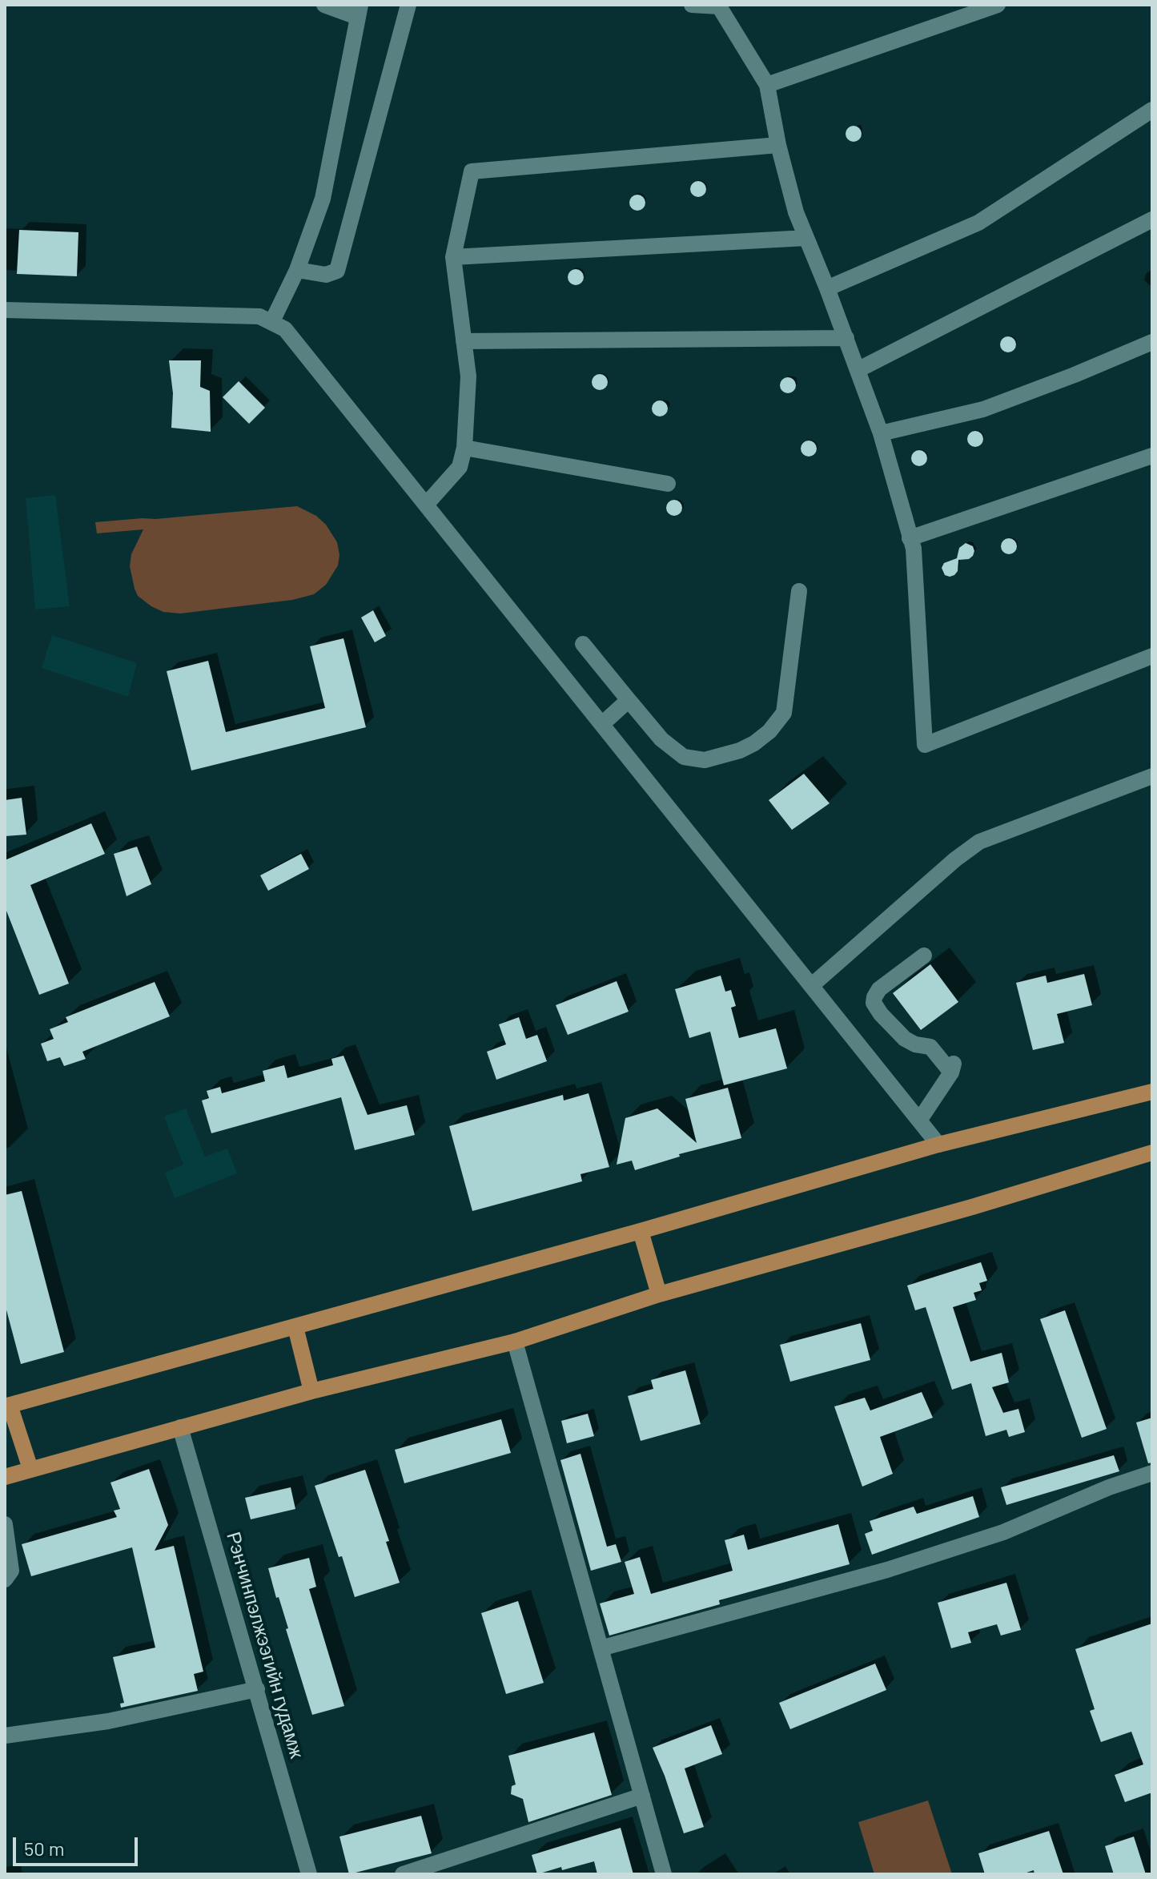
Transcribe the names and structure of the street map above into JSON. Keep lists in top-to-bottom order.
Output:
{
  "streets": {
    "street": ["Рэнчинпэлжээгийн гудамж"]
  },
  "scale_bar": "50 m"
}
